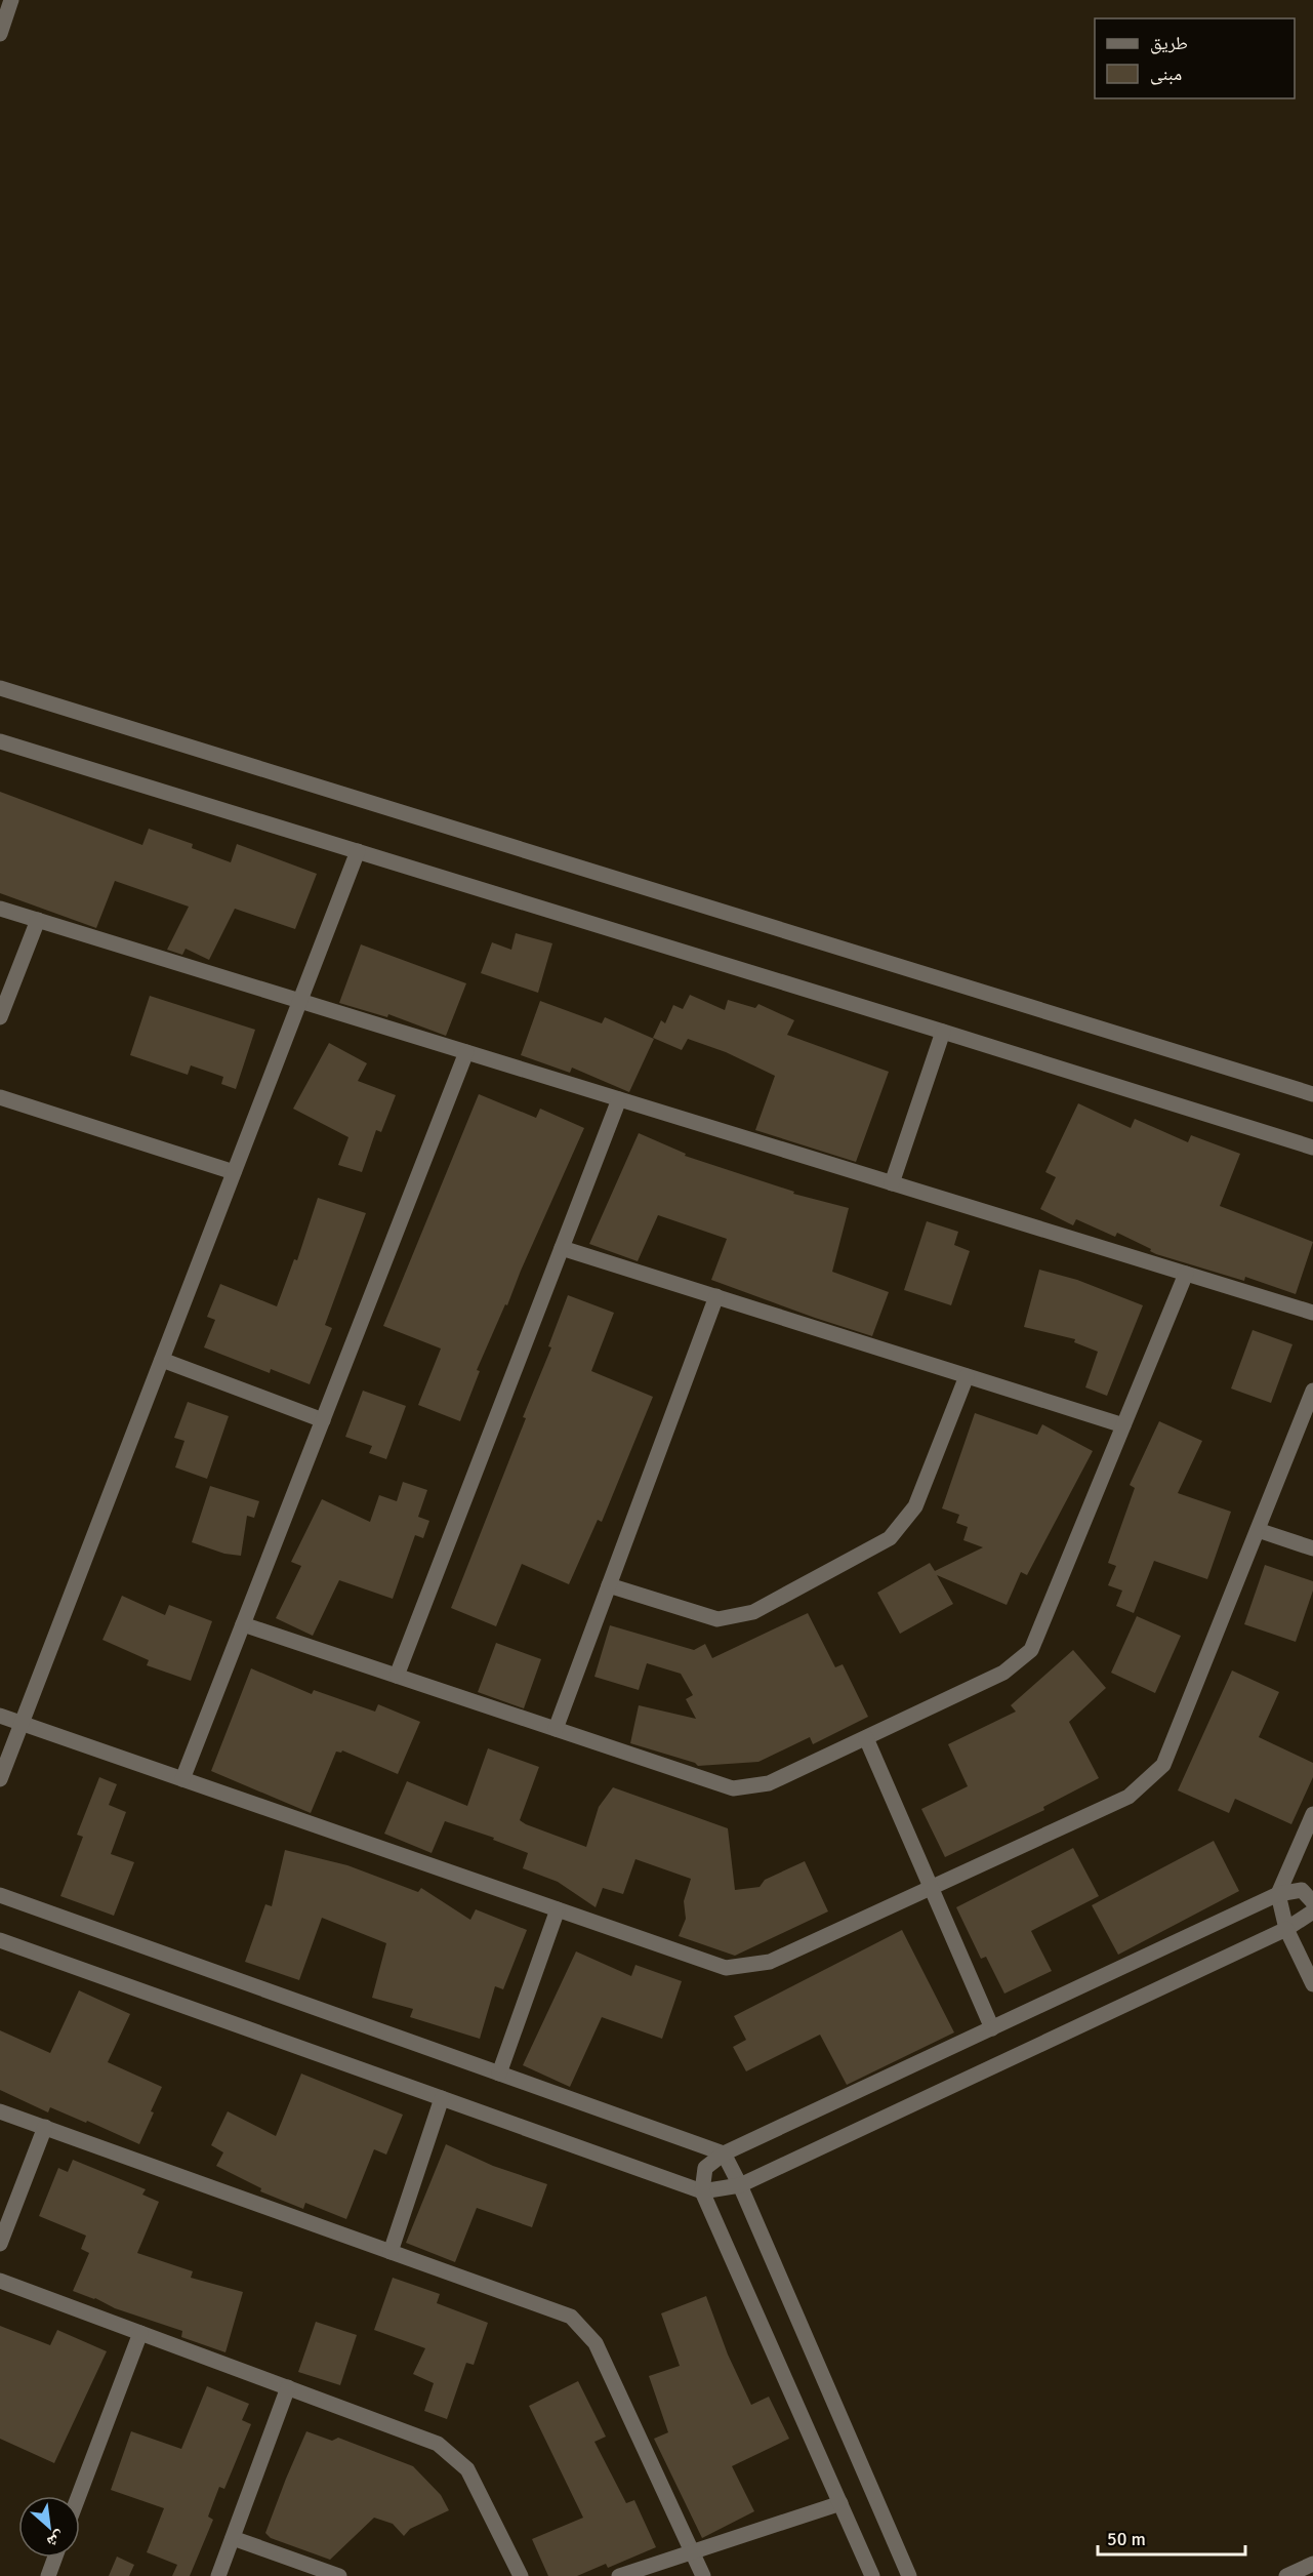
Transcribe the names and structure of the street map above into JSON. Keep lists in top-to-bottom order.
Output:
{
  "legend": ["طريق", "مبنى"],
  "scale_bar": "50 m",
  "north": "bottom right"
}
